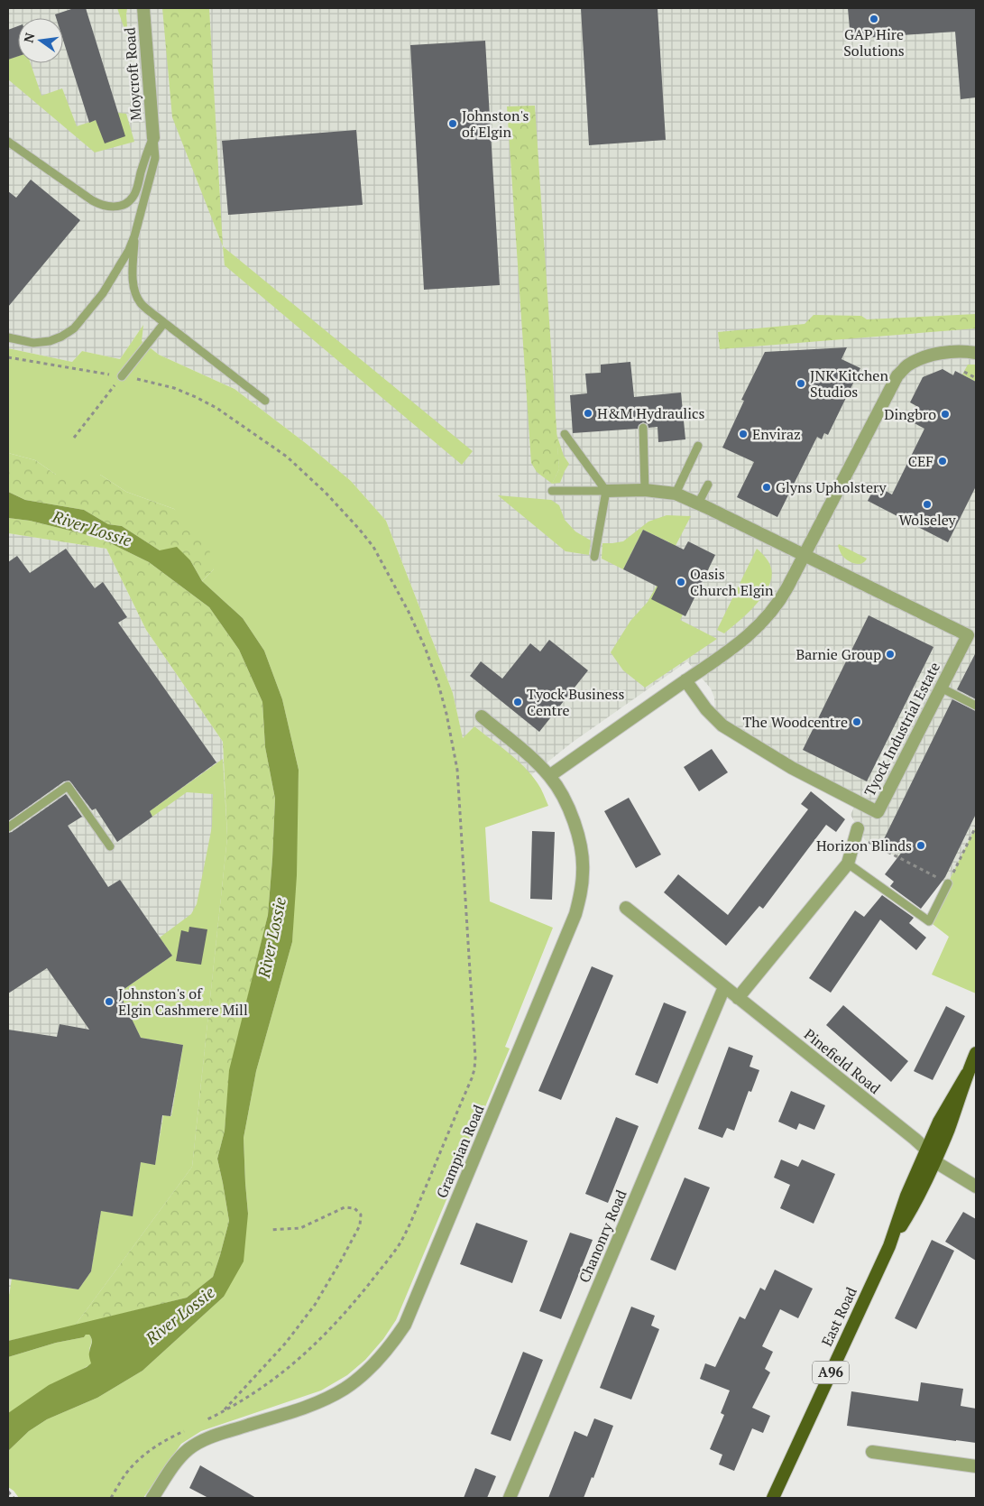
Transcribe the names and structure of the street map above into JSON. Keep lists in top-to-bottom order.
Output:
{
  "streets": {
    "highway": ["East Road", "A96"],
    "street": [
      "Moycroft Road",
      "Tyock Industrial Estate",
      "Pinefield Road",
      "Grampian Road",
      "Chanonry Road"
    ]
  },
  "crossings": [
    ["Pinefield Road", "Chanonry Road"],
    ["Pinefield Road", "A96"],
    ["East Road", "A96"]
  ],
  "water": ["River Lossie"],
  "places": [
    "GAP Hire Solutions",
    "Johnston's of Elgin",
    "JNK Kitchen Studios",
    "H&M Hydraulics",
    "Dingbro",
    "Enviraz",
    "CEF",
    "Glyns Upholstery",
    "Wolseley",
    "Oasis Church Elgin",
    "Barnie Group",
    "Tyock Business Centre",
    "The Woodcentre",
    "Horizon Blinds",
    "Johnston's of Elgin Cashmere Mill"
  ],
  "north": "left"
}
